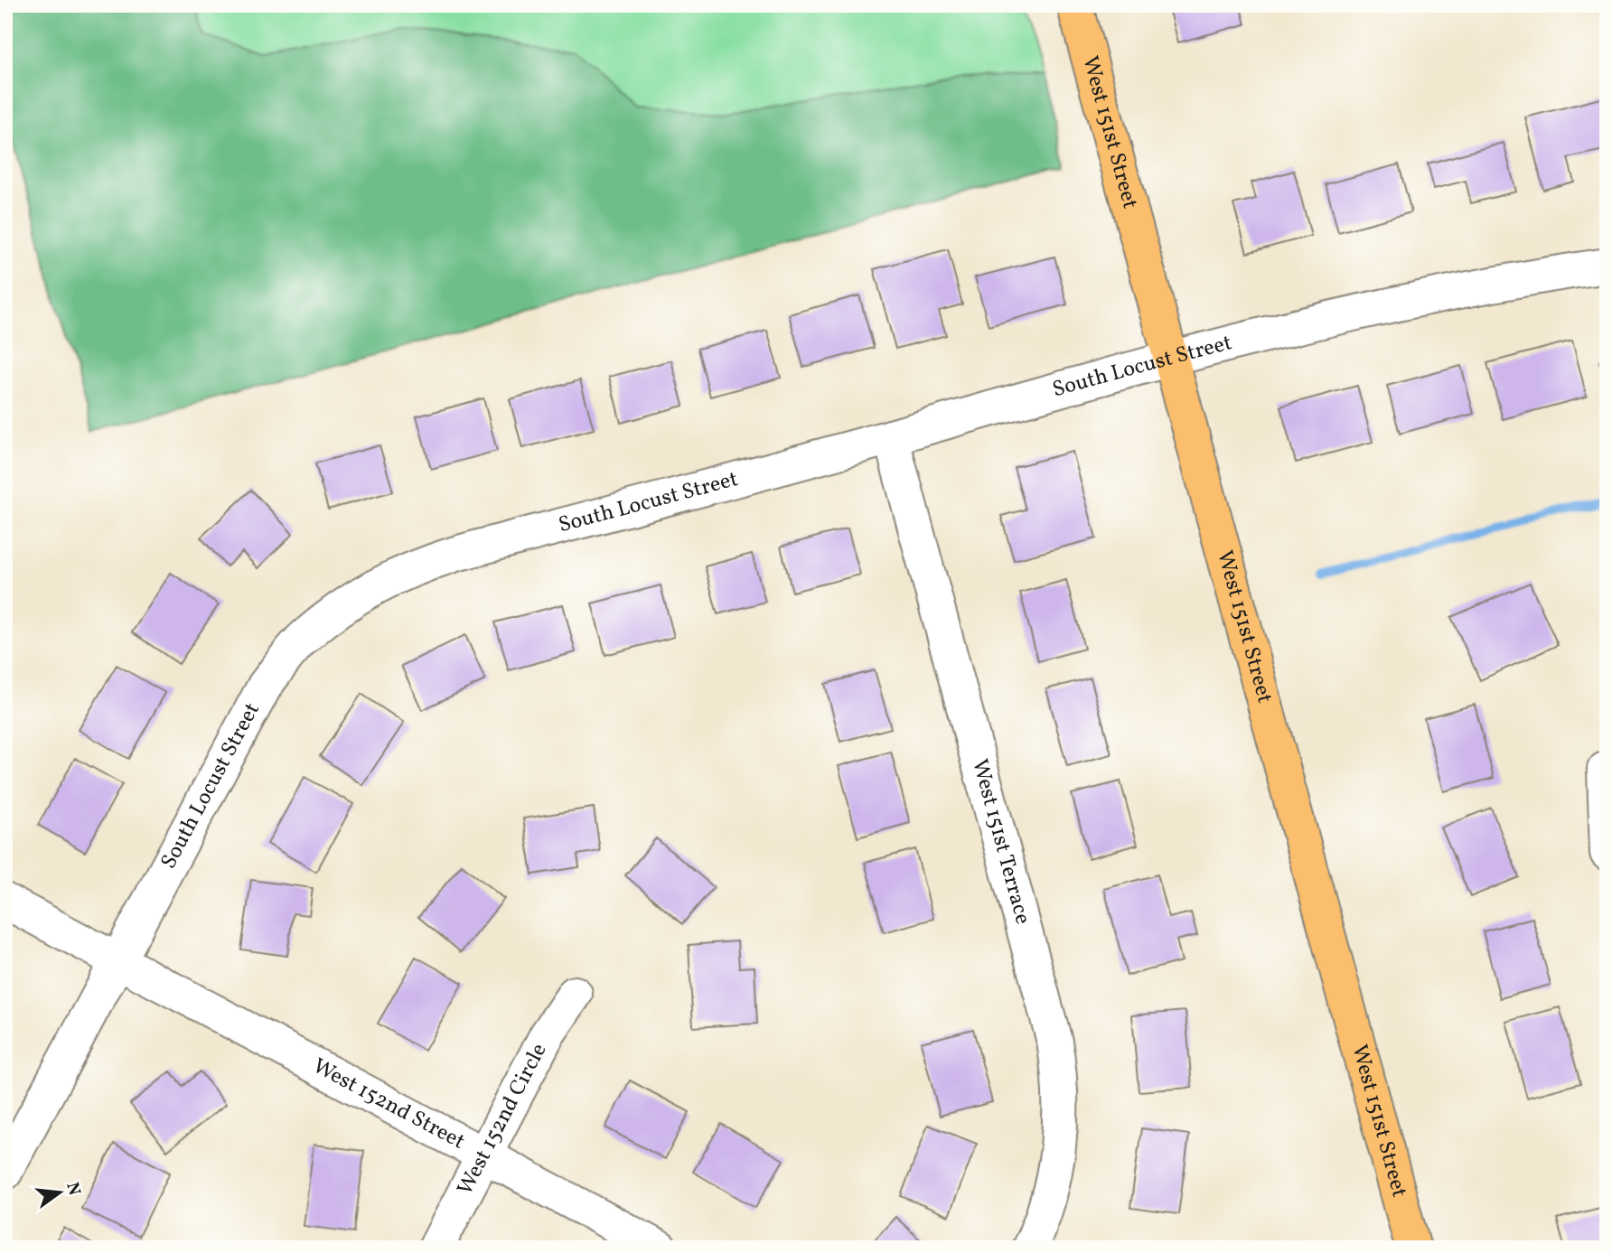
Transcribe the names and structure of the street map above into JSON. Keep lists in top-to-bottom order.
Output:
{
  "streets": {
    "main road": ["West 151st Street"],
    "street": [
      "South Locust Street",
      "West 151st Terrace",
      "West 152nd Street",
      "West 152nd Circle"
    ]
  },
  "crossings": [
    ["West 151st Street", "South Locust Street"],
    ["South Locust Street", "West 151st Terrace"],
    ["South Locust Street", "West 152nd Street"],
    ["West 152nd Street", "West 152nd Circle"]
  ],
  "north": "right"
}
